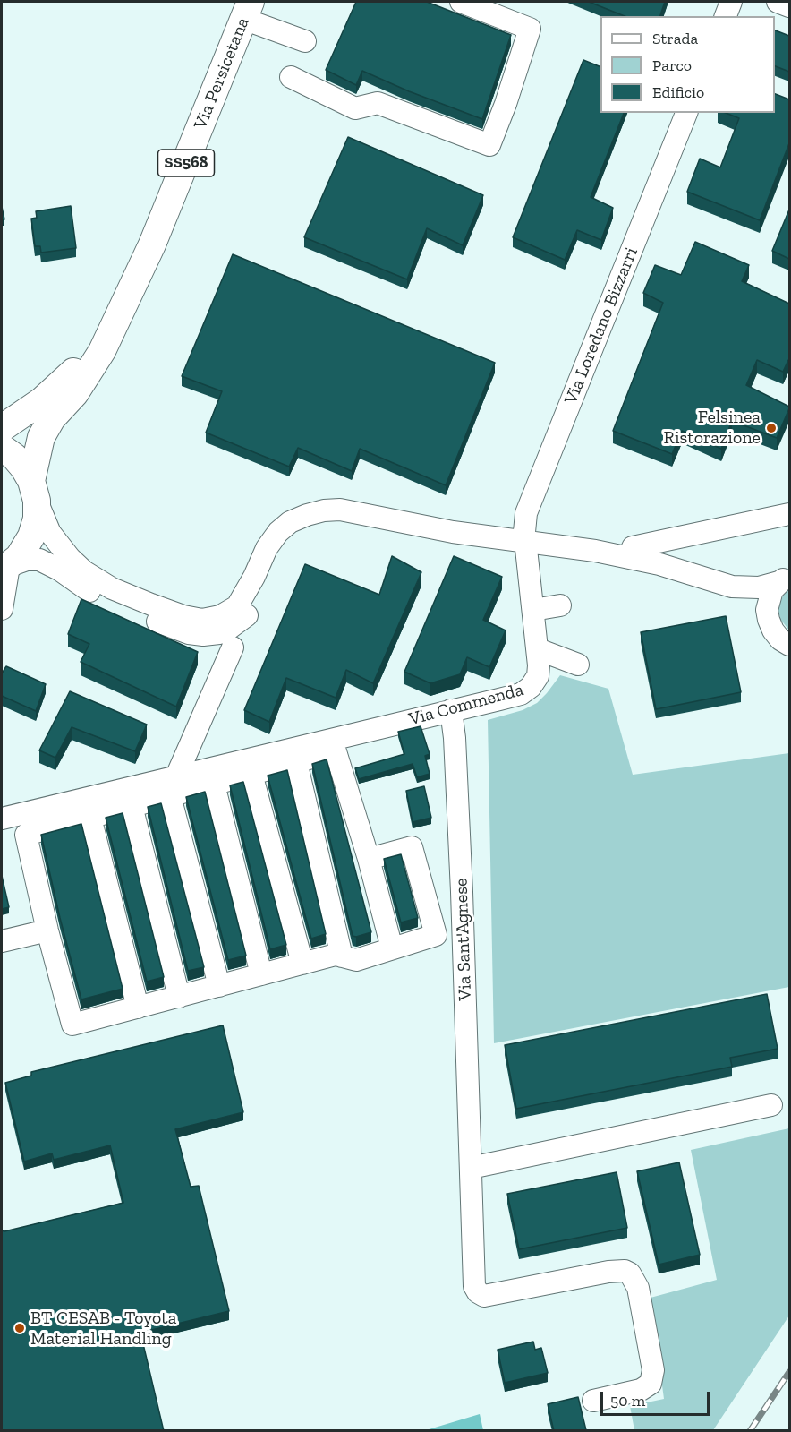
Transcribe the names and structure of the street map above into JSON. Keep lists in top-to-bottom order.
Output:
{
  "streets": {
    "main road": ["Via Persicetana", "SS568"],
    "street": ["Via Loredano Bizzarri", "Via Commenda", "Via Sant'Agnese"]
  },
  "crossings": [
    ["Via Loredano Bizzarri", "Via Commenda"],
    ["Via Commenda", "Via Sant'Agnese"]
  ],
  "places": ["Felsinea Ristorazione", "BT CESAB - Toyota Material Handling"],
  "legend": ["Strada", "Parco", "Edificio"],
  "scale_bar": "50 m"
}
